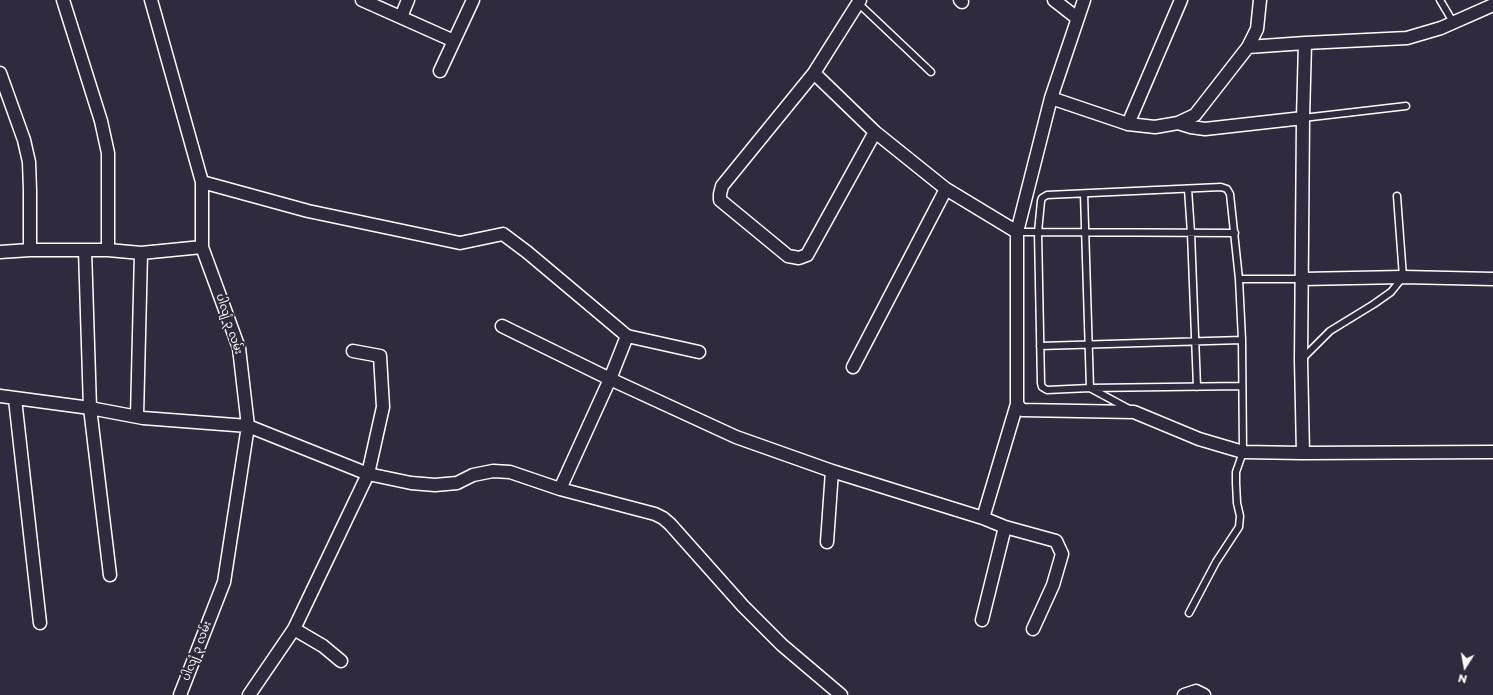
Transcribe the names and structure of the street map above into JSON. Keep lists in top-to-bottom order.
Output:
{
  "streets": {
    "street": ["ပါလျံ ၃ လမ်း"]
  },
  "north": "bottom"
}
